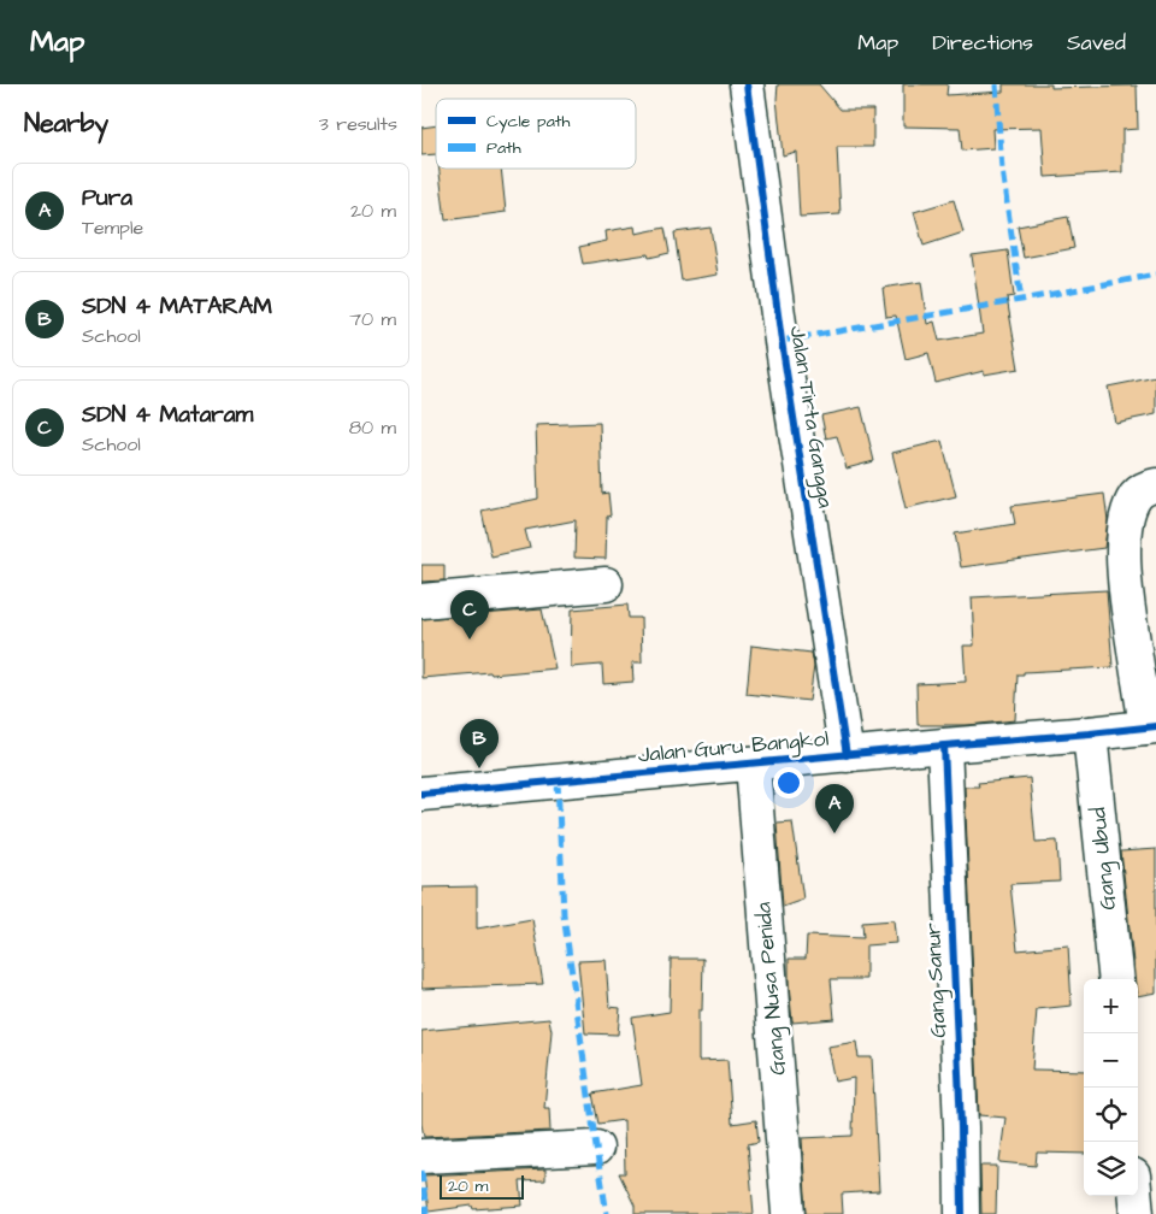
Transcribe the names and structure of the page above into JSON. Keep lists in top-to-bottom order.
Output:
{
  "streets": {
    "street": [
      "Jalan Tirta Gangga",
      "Jalan Guru Bangkol",
      "Gang Ubud",
      "Gang Sanur",
      "Gang Nusa Penida"
    ]
  },
  "crossings": [
    ["Jalan Tirta Gangga", "Jalan Guru Bangkol"],
    ["Jalan Guru Bangkol", "Gang Ubud"],
    ["Jalan Guru Bangkol", "Gang Sanur"],
    ["Jalan Guru Bangkol", "Gang Nusa Penida"]
  ],
  "legend": ["Cycle path", "Path"],
  "scale_bar": "20 m",
  "page": {
    "header": "Map",
    "nav": ["Map", "Directions", "Saved"],
    "heading": ["Nearby", "3 results"],
    "list": [
      {
        "mark": "A",
        "name": "Pura",
        "note": "Temple",
        "value": "20 m"
      },
      {
        "mark": "B",
        "name": "SDN 4 MATARAM",
        "note": "School",
        "value": "70 m"
      },
      {
        "mark": "C",
        "name": "SDN 4 Mataram",
        "note": "School",
        "value": "80 m"
      }
    ],
    "pins": ["C", "B", "A"],
    "map_buttons": ["+", "−"],
    "scale": "20 m"
  }
}
